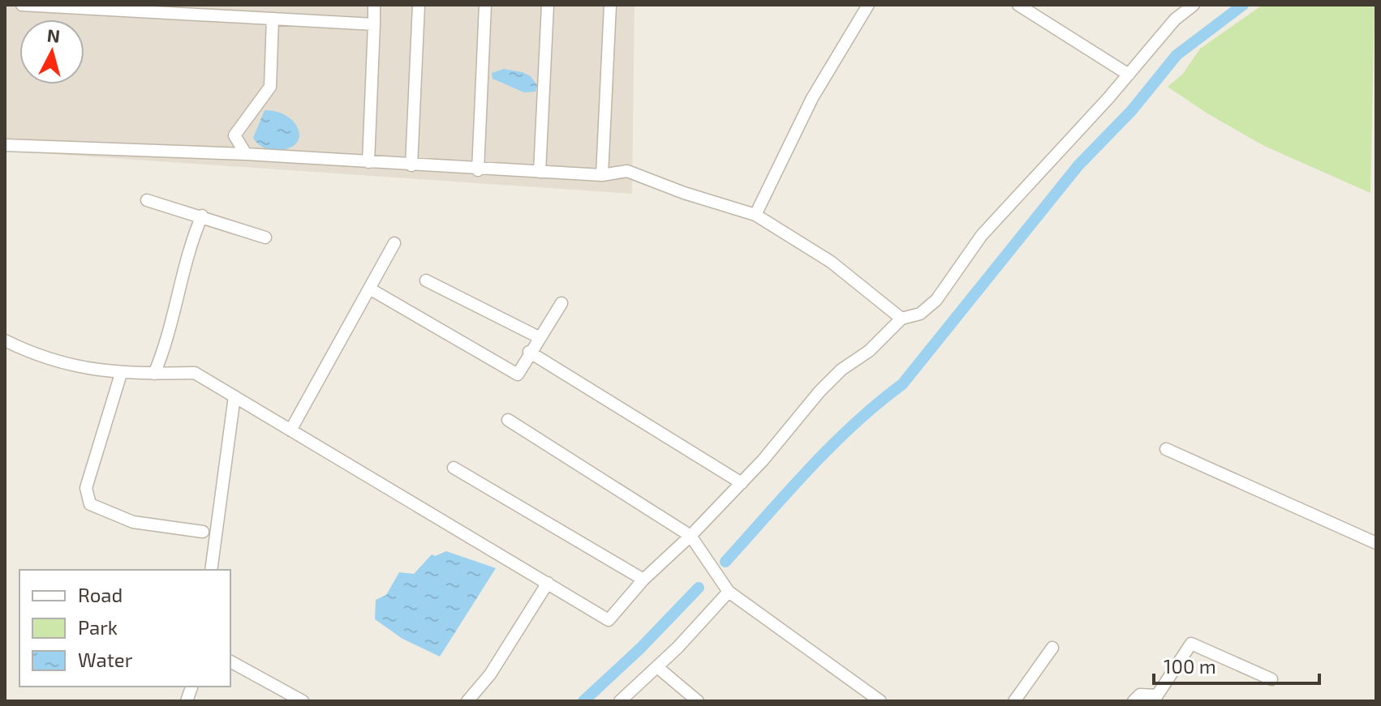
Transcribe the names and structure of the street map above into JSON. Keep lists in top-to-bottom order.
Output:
{
  "legend": ["Road", "Park", "Water"],
  "scale_bar": "100 m",
  "north": "top"
}
